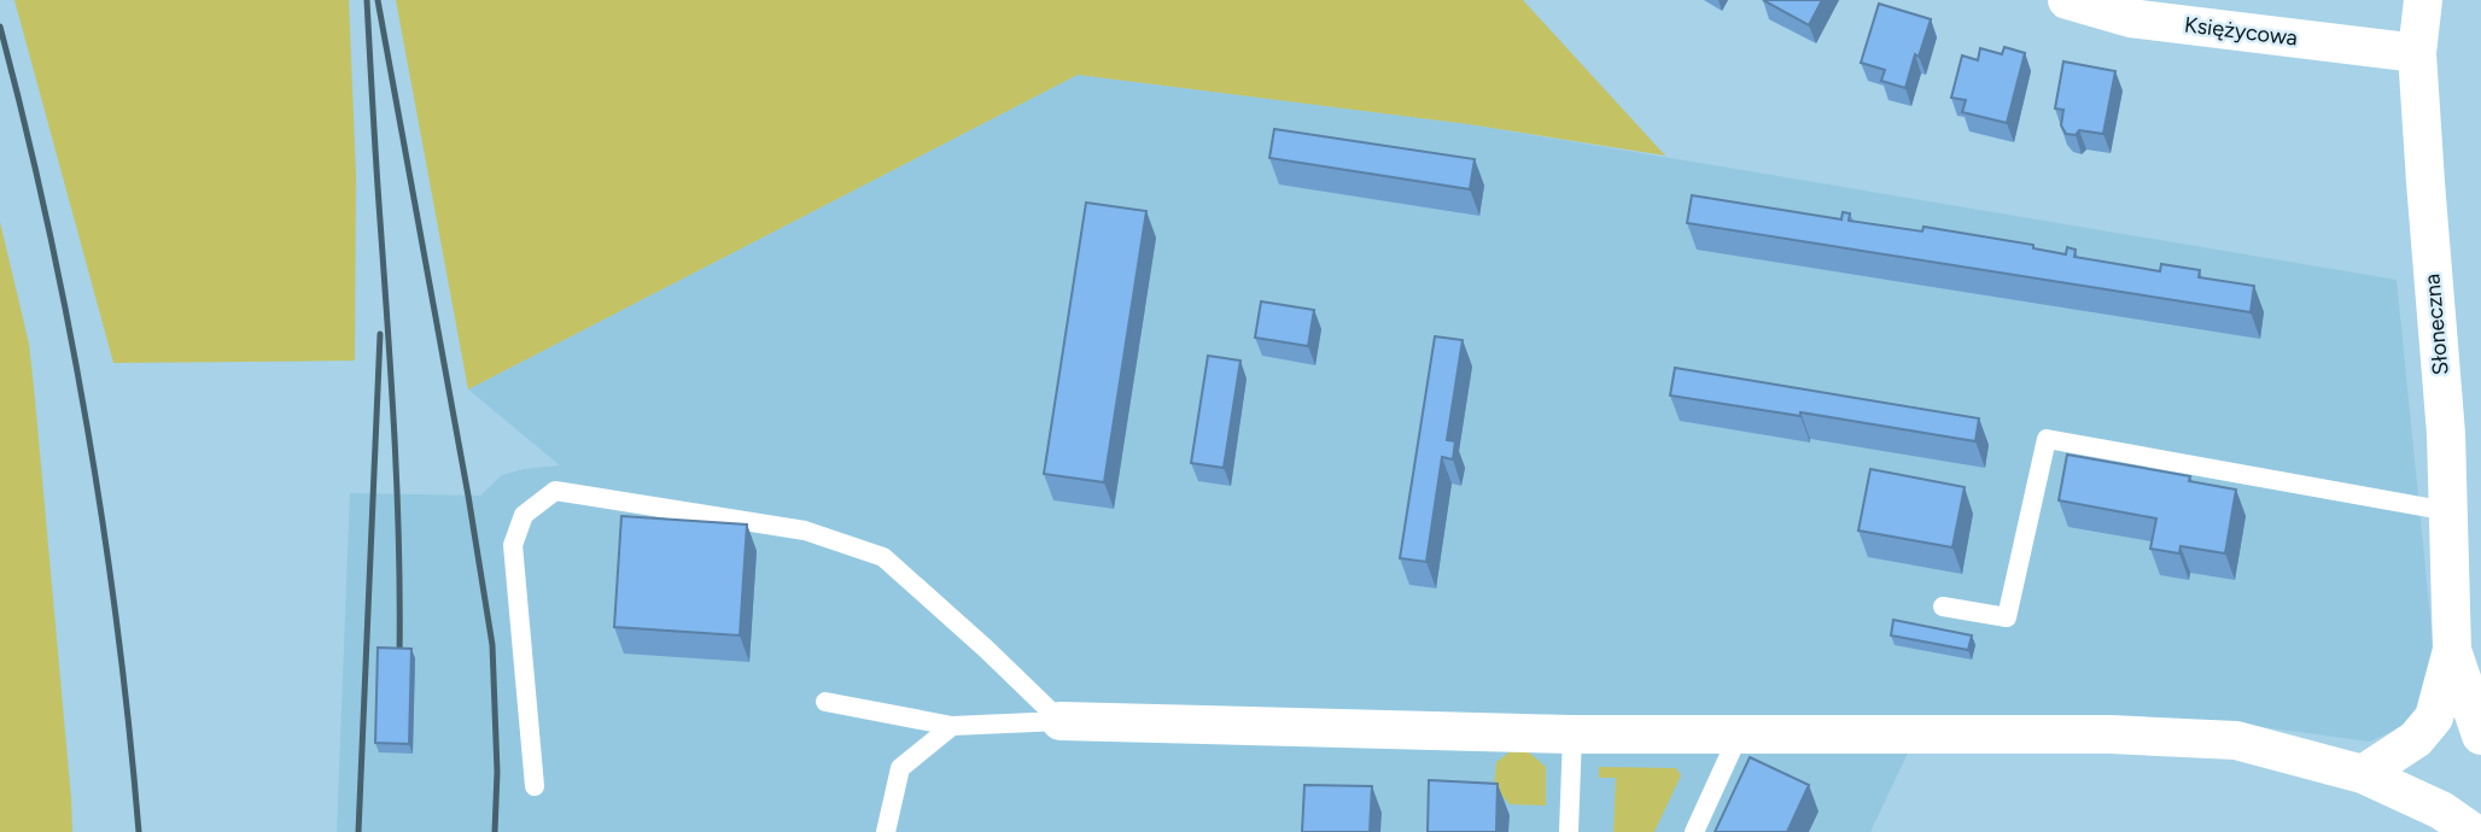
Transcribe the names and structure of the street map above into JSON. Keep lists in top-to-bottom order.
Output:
{
  "streets": {
    "street": ["Księżycowa", "Słoneczna"]
  },
  "crossings": [
    ["Księżycowa", "Słoneczna"]
  ]
}
